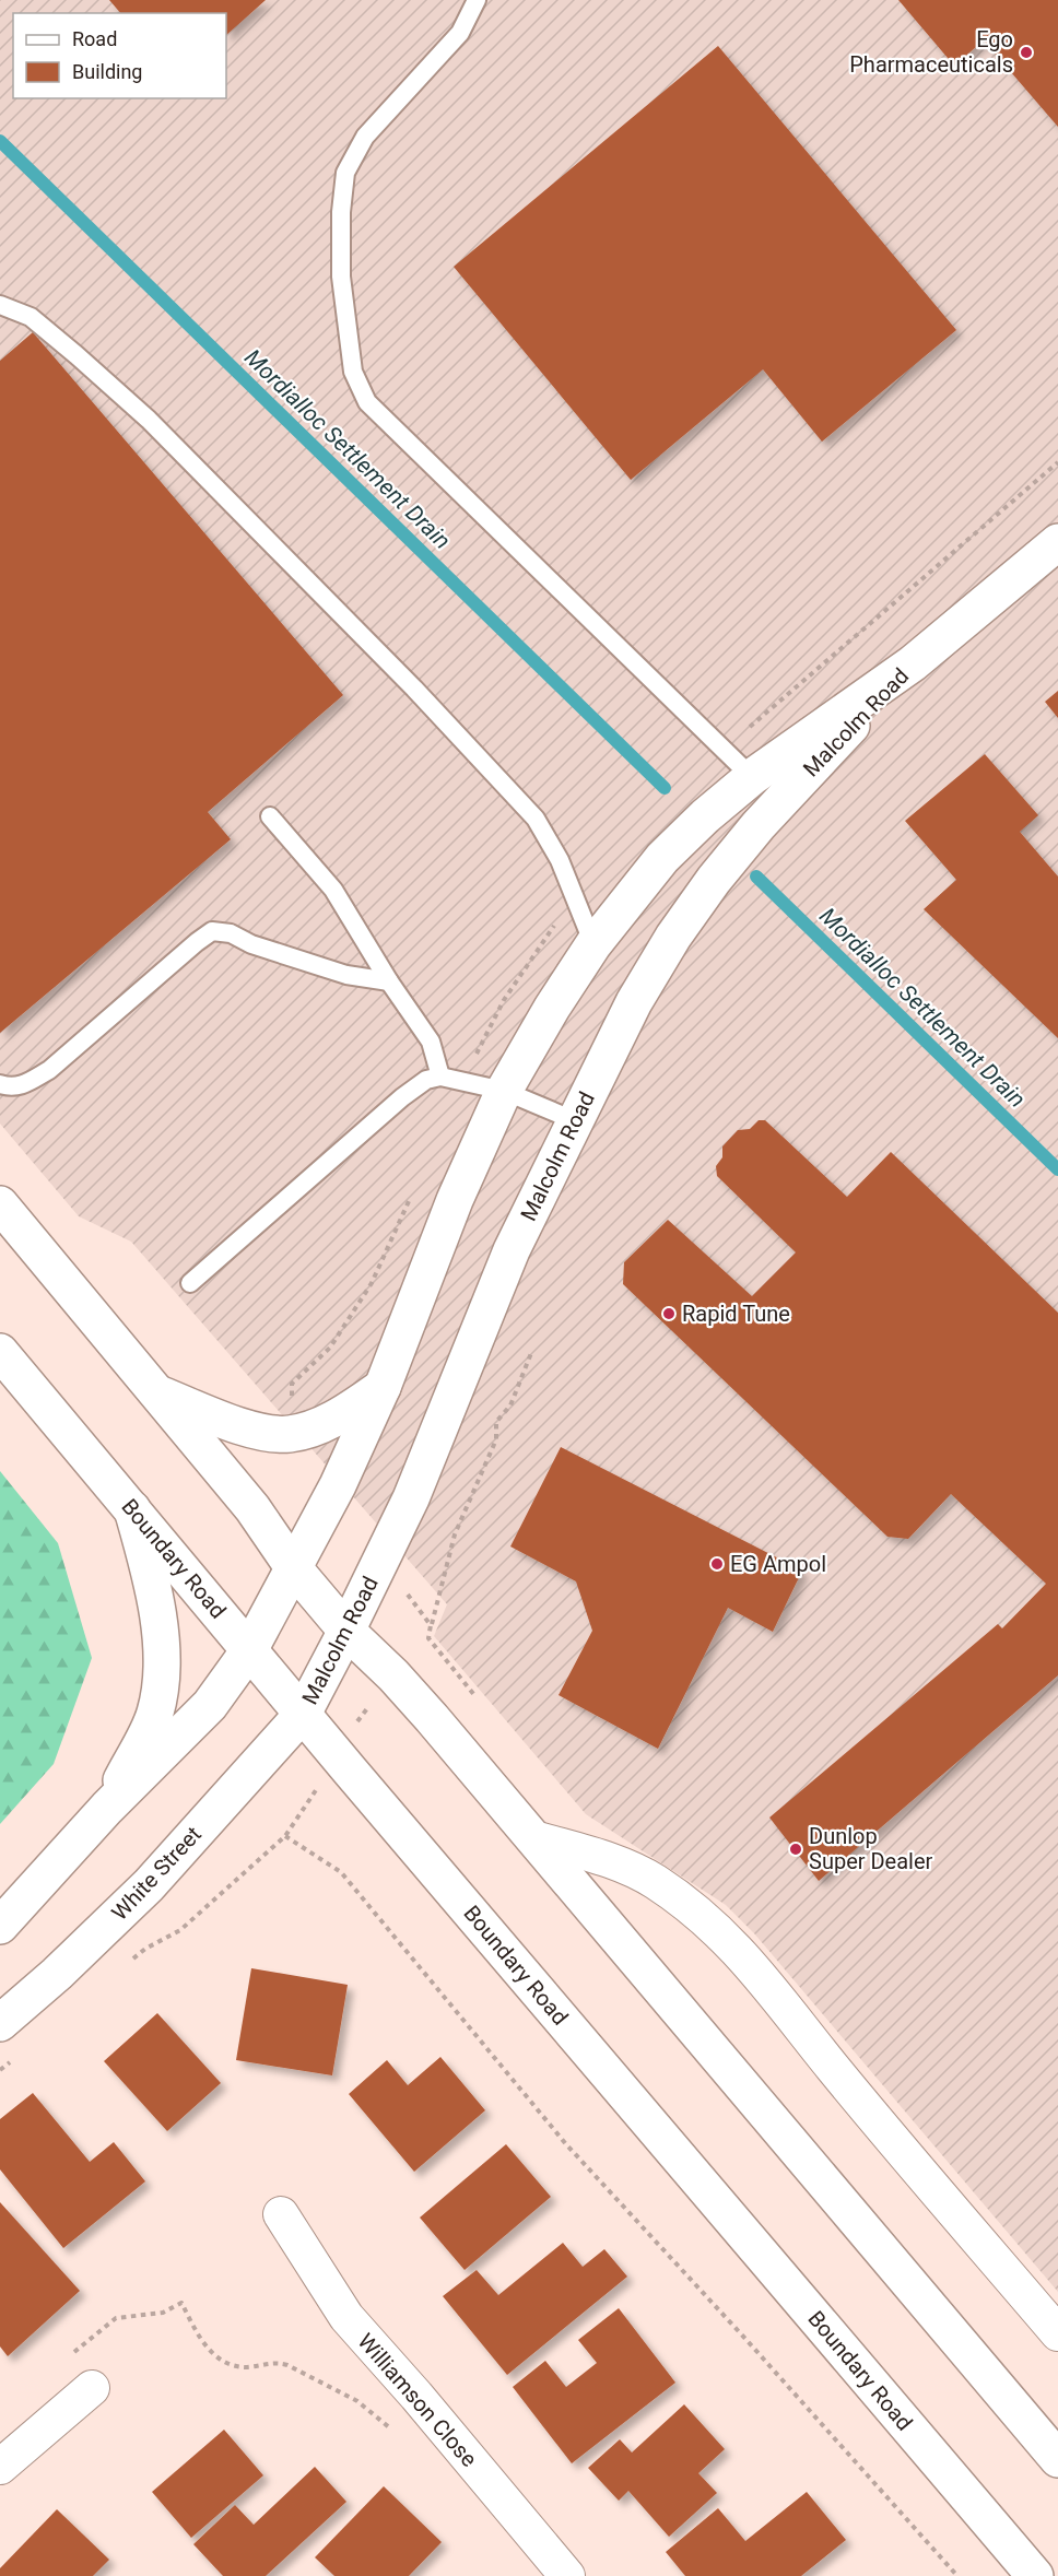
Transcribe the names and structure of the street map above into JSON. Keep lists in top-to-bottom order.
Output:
{
  "streets": {
    "main road": ["Malcolm Road", "Boundary Road", "White Street"],
    "street": ["Williamson Close"]
  },
  "crossings": [
    ["Malcolm Road", "Boundary Road"],
    ["Malcolm Road", "White Street"],
    ["Boundary Road", "White Street"]
  ],
  "water": ["Mordialloc Settlement Drain"],
  "places": [
    "Ego Pharmaceuticals",
    "Rapid Tune",
    "EG Ampol",
    "Dunlop Super Dealer"
  ],
  "legend": ["Road", "Building"]
}
